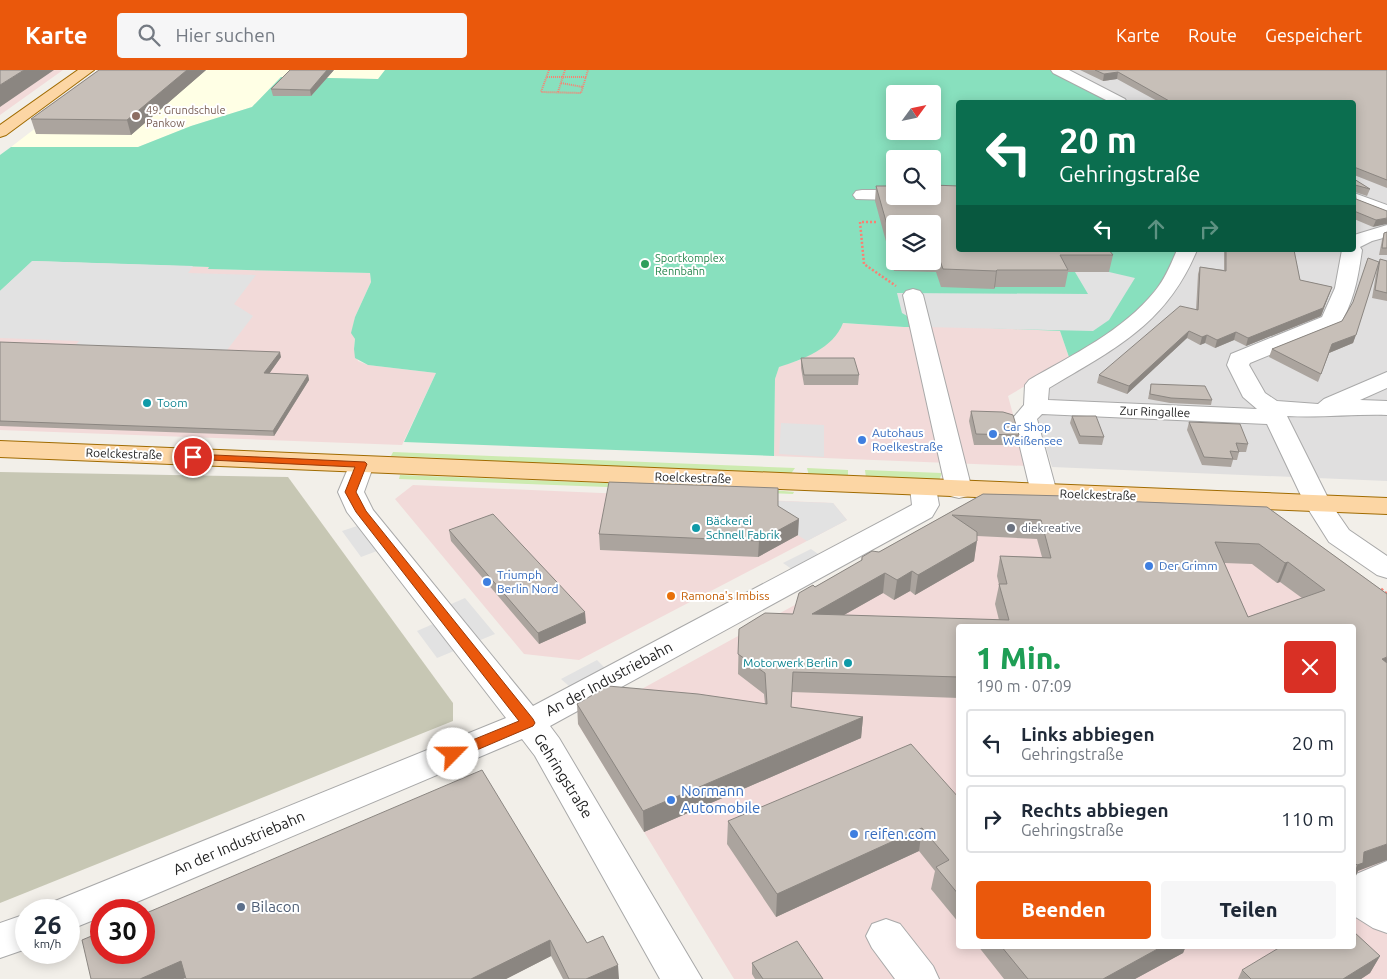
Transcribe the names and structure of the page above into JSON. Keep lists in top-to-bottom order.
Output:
{
  "streets": {
    "main road": ["Roelckestraße"],
    "street": ["Zur Ringallee", "An der Industriebahn", "Gehringstraße"]
  },
  "crossings": [
    ["Roelckestraße", "An der Industriebahn"],
    ["Roelckestraße", "Gehringstraße"],
    ["An der Industriebahn", "Gehringstraße"]
  ],
  "places": [
    "49. Grundschule Pankow",
    "Sportkomplex Rennbahn",
    "Toom",
    "Car Shop Weißensee",
    "Autohaus Roelkestraße",
    "Bäckerei Schnell Fabrik",
    "diekreative",
    "Der Grimm",
    "Triumph Berlin Nord",
    "Ramona's Imbiss",
    "Motorwerk Berlin",
    "Normann Automobile",
    "reifen.com",
    "Bilacon"
  ],
  "north": "top right",
  "page": {
    "header": "Karte",
    "search": "Hier suchen",
    "nav": ["Karte", "Route", "Gespeichert"],
    "turn": ["20 m", "Gehringstraße"],
    "heading": ["1 Min.", "190 m · 07:09"],
    "list": [
      {
        "name": "Links abbiegen",
        "note": "Gehringstraße",
        "value": "20 m"
      },
      {
        "name": "Rechts abbiegen",
        "note": "Gehringstraße",
        "value": "110 m"
      }
    ],
    "buttons": ["Beenden", "Teilen"],
    "speed": "26 km/h",
    "limit": "30"
  }
}
